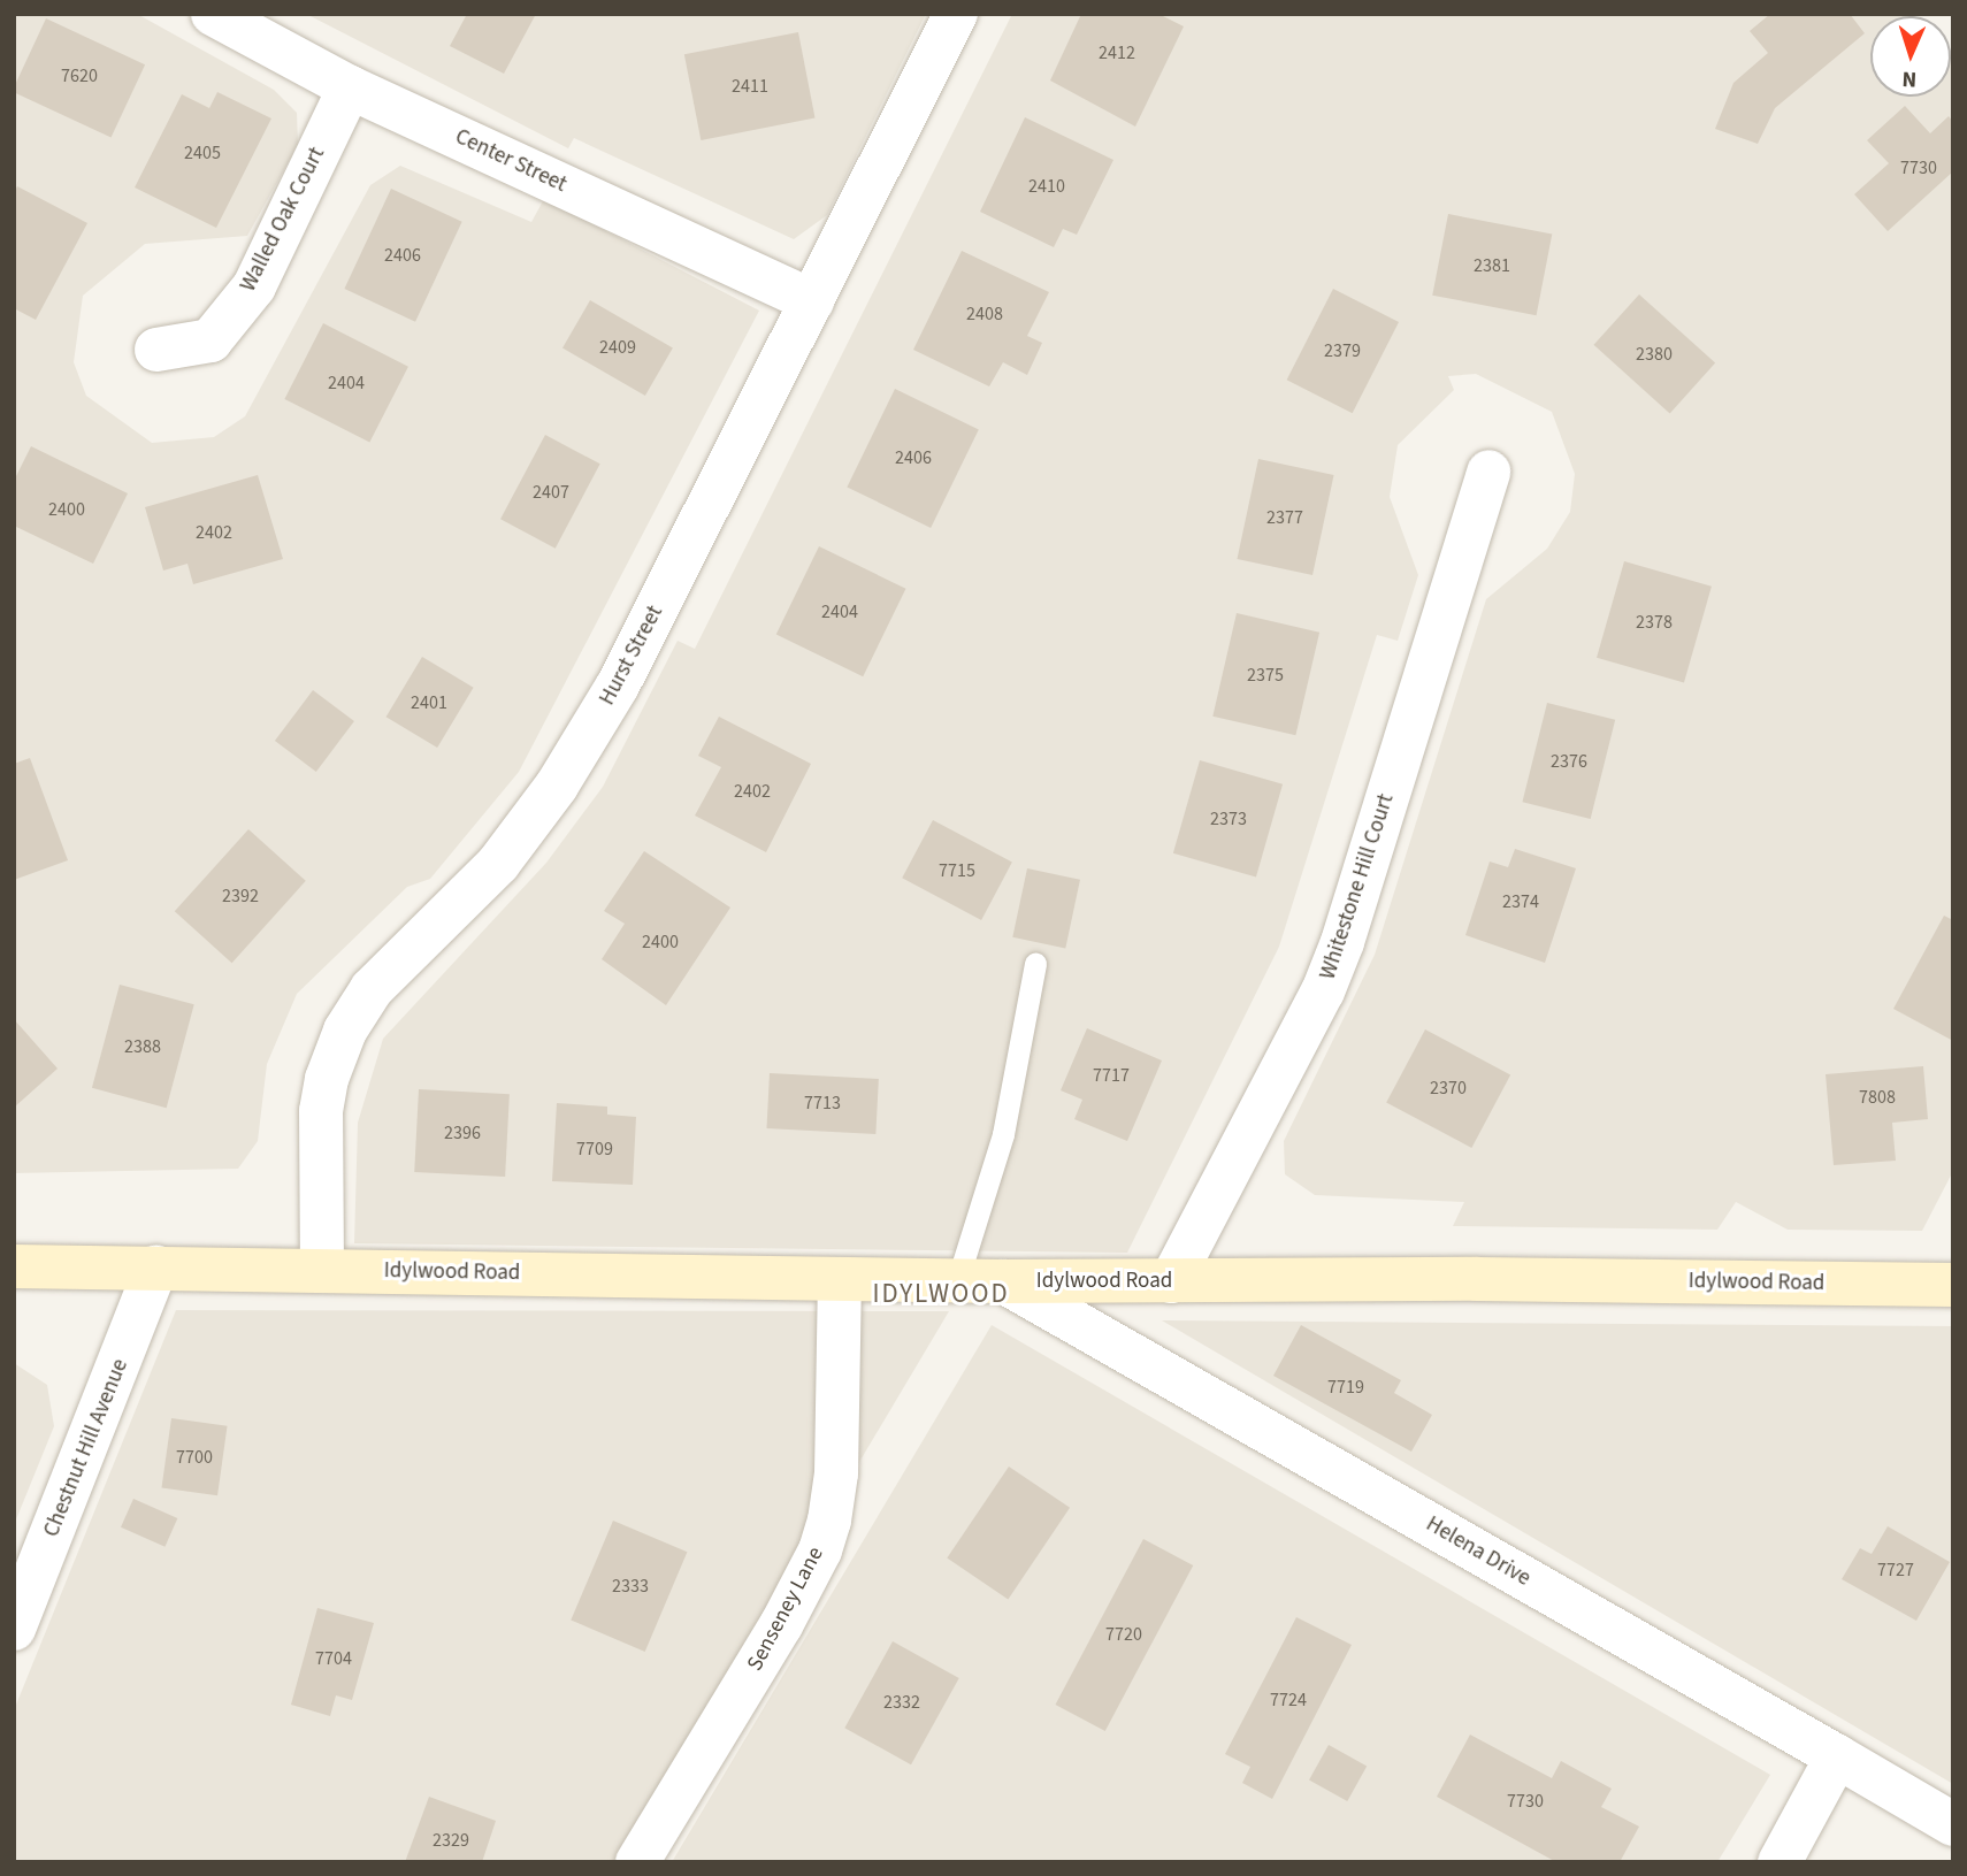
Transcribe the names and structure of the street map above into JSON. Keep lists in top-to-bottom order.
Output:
{
  "streets": {
    "main road": ["Idylwood Road"],
    "street": [
      "Center Street",
      "Walled Oak Court",
      "Hurst Street",
      "Whitestone Hill Court",
      "Chestnut Hill Avenue",
      "Helena Drive",
      "Senseney Lane"
    ]
  },
  "crossings": [
    ["Center Street", "Walled Oak Court"],
    ["Center Street", "Hurst Street"],
    ["Hurst Street", "Idylwood Road"],
    ["Whitestone Hill Court", "Idylwood Road"],
    ["Idylwood Road", "Chestnut Hill Avenue"],
    ["Idylwood Road", "Helena Drive"],
    ["Idylwood Road", "Senseney Lane"]
  ],
  "districts": ["IDYLWOOD"],
  "house_numbers": [
    "2412",
    "7620",
    "2411",
    "2405",
    "7730",
    "2410",
    "2406",
    "2381",
    "2408",
    "2409",
    "2379",
    "2380",
    "2404",
    "2406",
    "2407",
    "2400",
    "2377",
    "2402",
    "2404",
    "2378",
    "2375",
    "2401",
    "2376",
    "2402",
    "2373",
    "7715",
    "2392",
    "2374",
    "2400",
    "2388",
    "7717",
    "2370",
    "7808",
    "7713",
    "2396",
    "7709",
    "7719",
    "7700",
    "7727",
    "2333",
    "7720",
    "7704",
    "7724",
    "2332",
    "7730",
    "2329"
  ],
  "north": "bottom"
}
